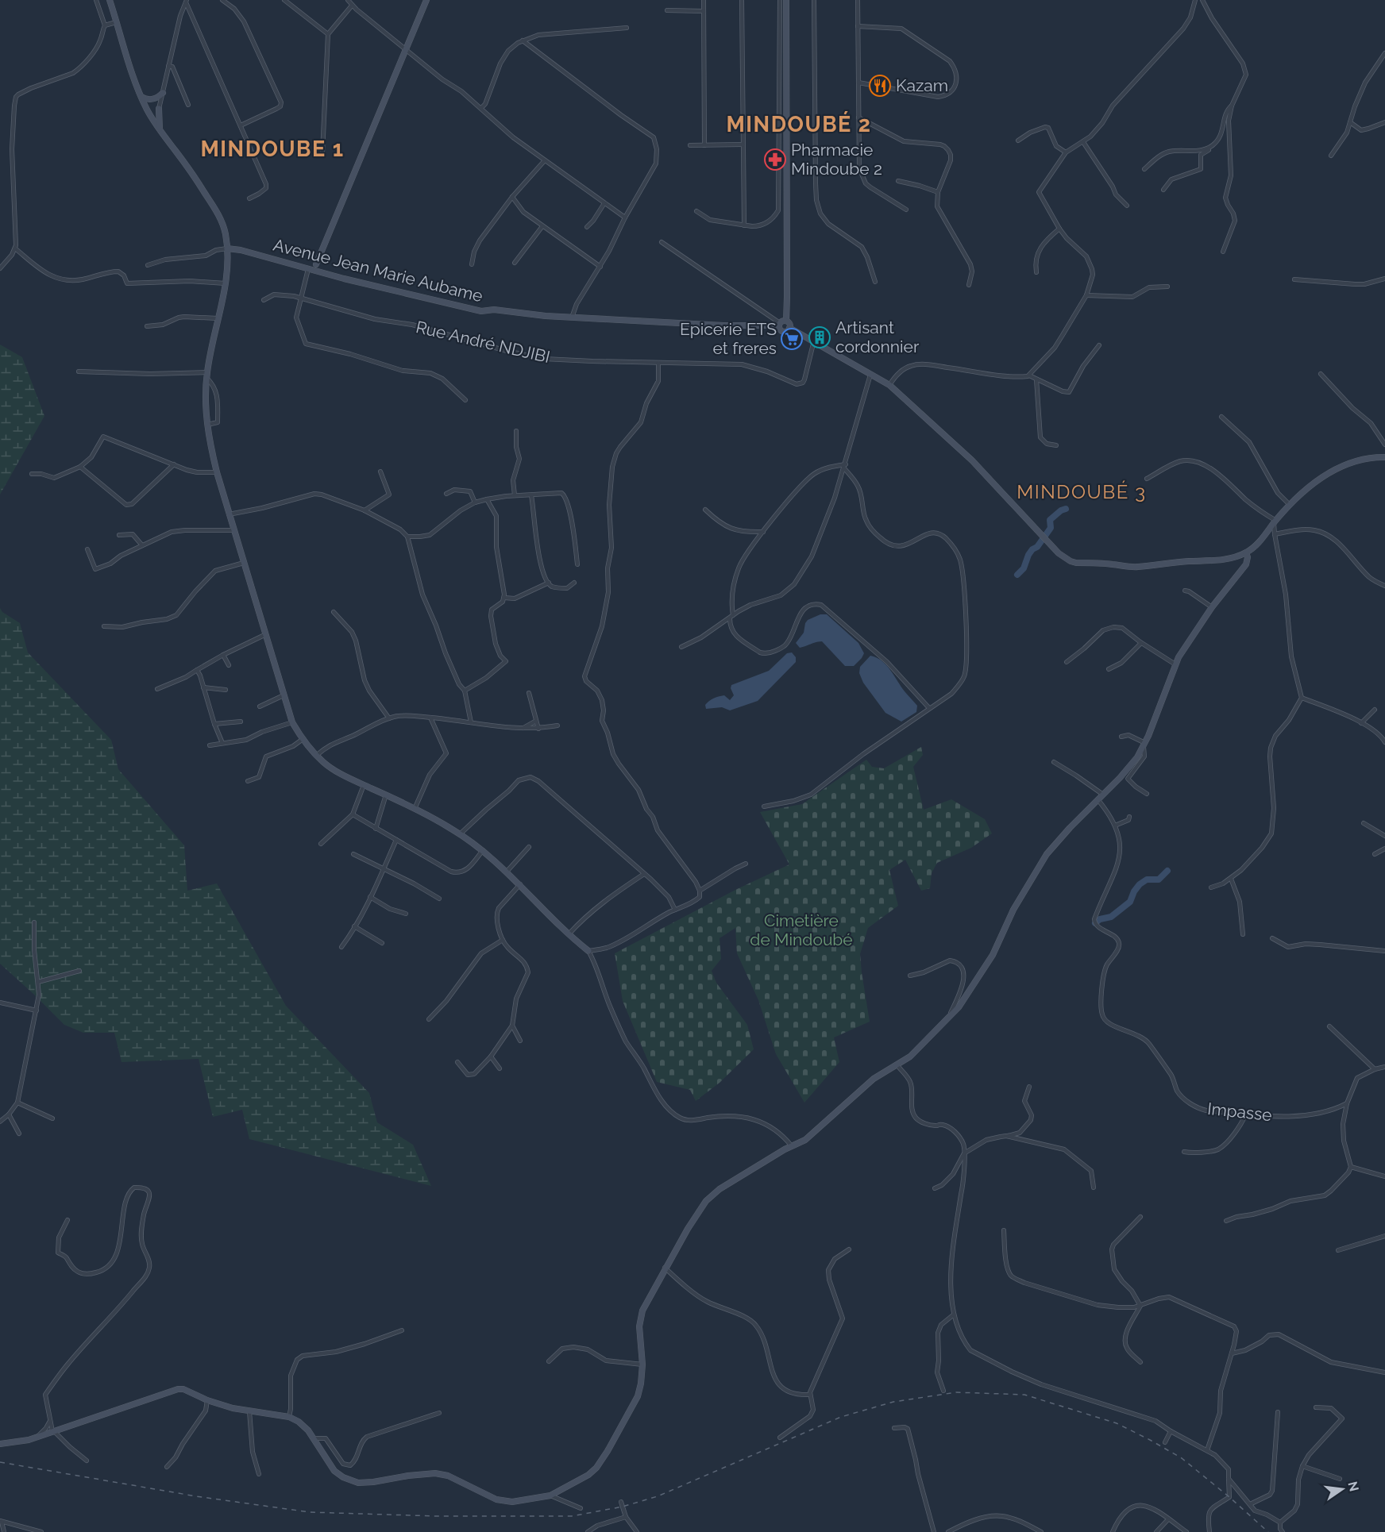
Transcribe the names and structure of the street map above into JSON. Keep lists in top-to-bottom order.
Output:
{
  "streets": {
    "street": ["Avenue Jean Marie Aubame", "Rue André NDJIBI", "Impasse"]
  },
  "districts": ["MINDOUBÉ 2", "MINDOUBE 1", "MINDOUBÉ 3"],
  "parks": ["Cimetière de Mindoubé"],
  "places": {
    "restaurant": ["Kazam"],
    "pharmacy": ["Pharmacie Mindoube 2"],
    "building": ["Artisant cordonnier"],
    "supermarket": ["Epicerie ETS et freres"]
  },
  "north": "right"
}
